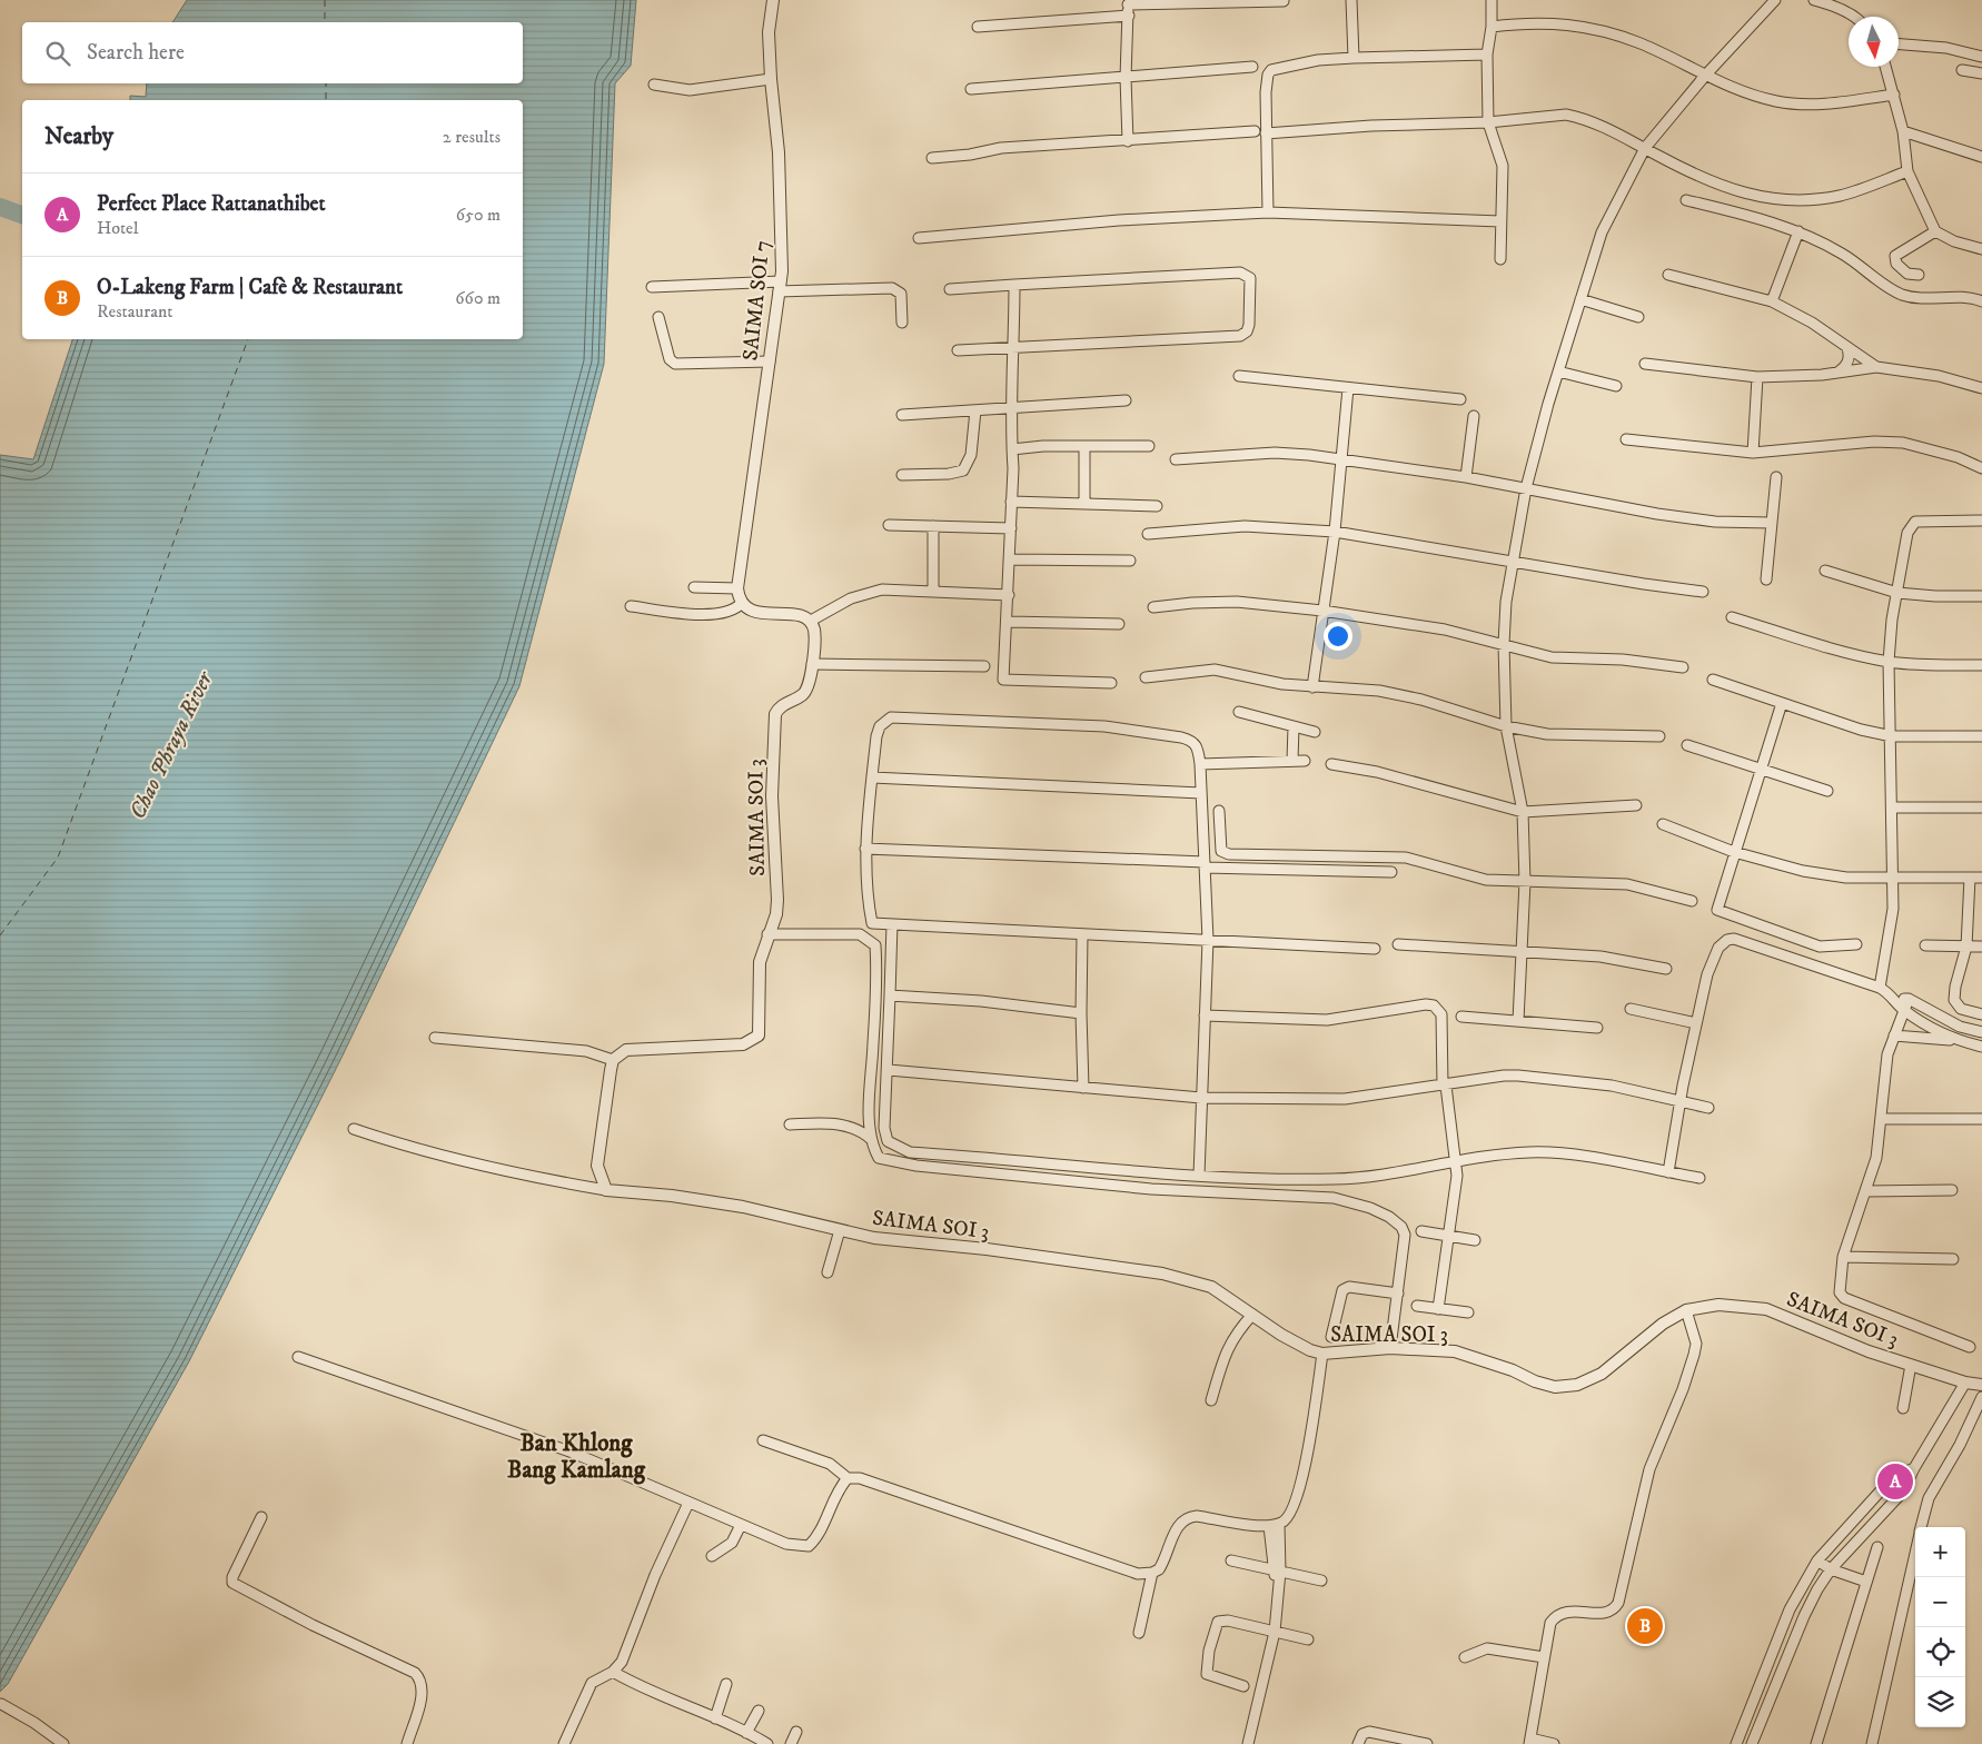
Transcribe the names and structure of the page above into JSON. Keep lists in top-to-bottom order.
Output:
{
  "streets": {
    "street": ["SAIMA SOI 7", "SAIMA SOI 3"]
  },
  "districts": ["Ban Khlong Bang Kamlang"],
  "water": ["Chao Phraya River"],
  "north": "bottom",
  "page": {
    "search": "Search here",
    "heading": ["Nearby", "2 results"],
    "list": [
      {
        "mark": "A",
        "name": "Perfect Place Rattanathibet",
        "note": "Hotel",
        "value": "650 m"
      },
      {
        "mark": "B",
        "name": "O-Lakeng Farm | Cafè & Restaurant",
        "note": "Restaurant",
        "value": "660 m"
      }
    ],
    "pins": ["A", "B"],
    "map_buttons": ["+", "−"]
  }
}
